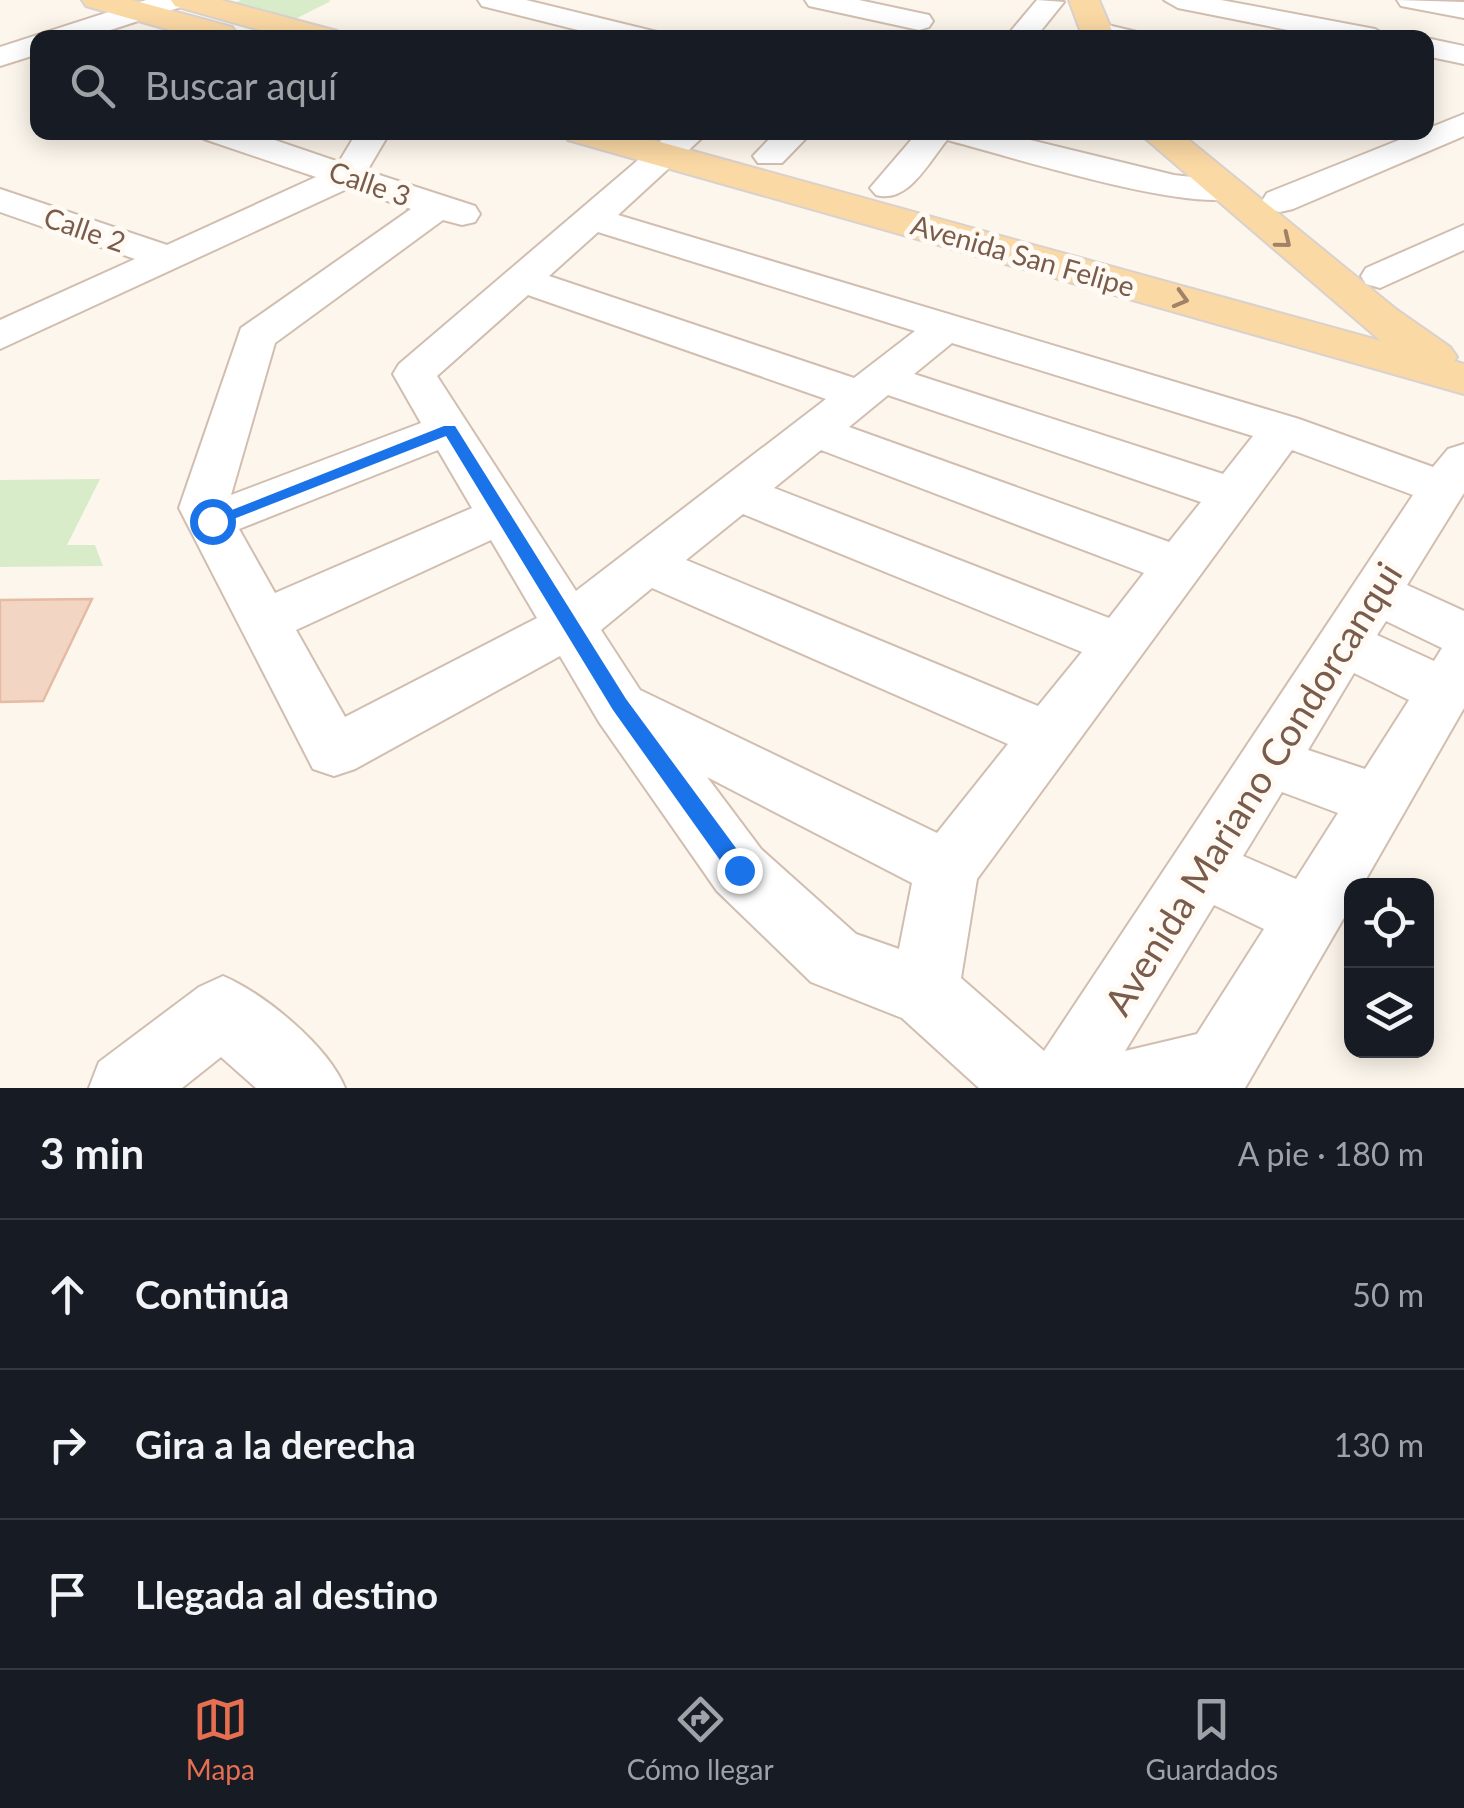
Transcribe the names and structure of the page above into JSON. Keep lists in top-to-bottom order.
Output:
{
  "streets": {
    "main road": ["Avenida San Felipe"],
    "street": ["Calle 3", "Calle 2", "Avenida Mariano Condorcanqui"]
  },
  "page": {
    "search": "Buscar aquí",
    "heading": ["3 min", "A pie · 180 m"],
    "list": [
      ["Continúa", "50 m"],
      ["Gira a la derecha", "130 m"],
      "Llegada al destino"
    ],
    "nav": ["Mapa", "Cómo llegar", "Guardados"]
  }
}
